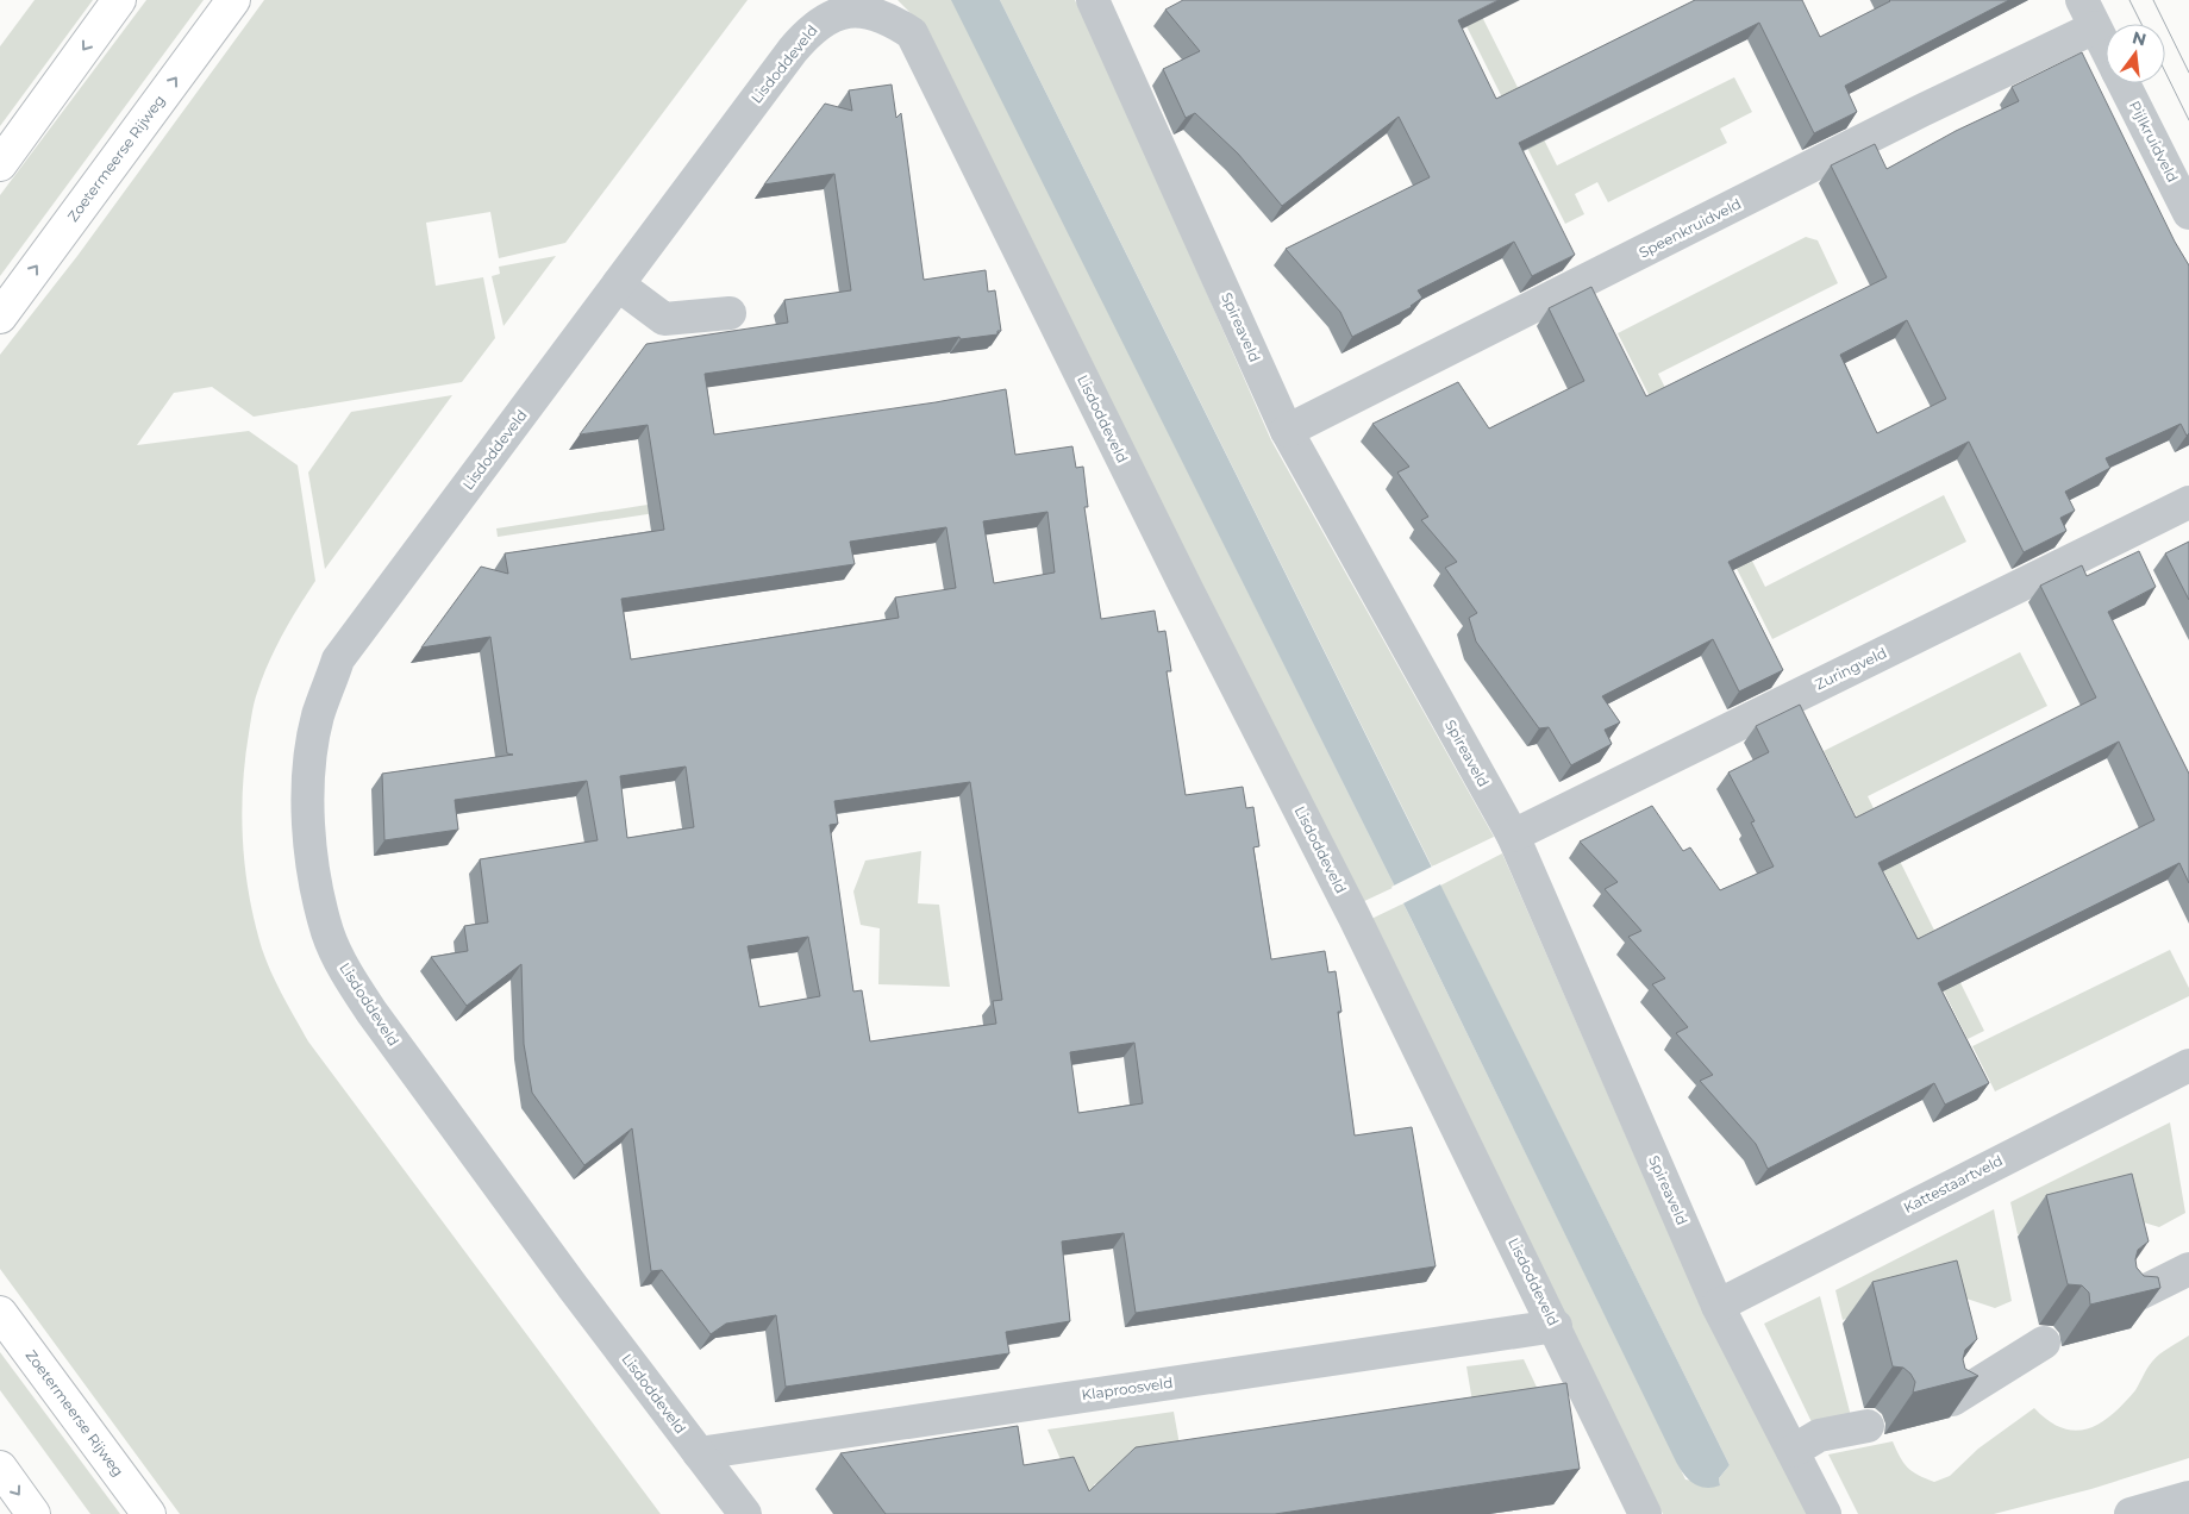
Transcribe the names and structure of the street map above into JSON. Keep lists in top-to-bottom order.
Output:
{
  "streets": {
    "main road": ["Zoetermeerse Rijweg"],
    "street": [
      "Lisdoddeveld",
      "Pijlkruidveld",
      "Speenkruidveld",
      "Spireaveld",
      "Zuringveld",
      "Kattestaartveld",
      "Klaproosveld"
    ]
  },
  "crossings": [
    ["Lisdoddeveld", "Klaproosveld"],
    ["Pijlkruidveld", "Speenkruidveld"],
    ["Speenkruidveld", "Spireaveld"],
    ["Spireaveld", "Zuringveld"],
    ["Spireaveld", "Kattestaartveld"]
  ],
  "north": "top"
}
